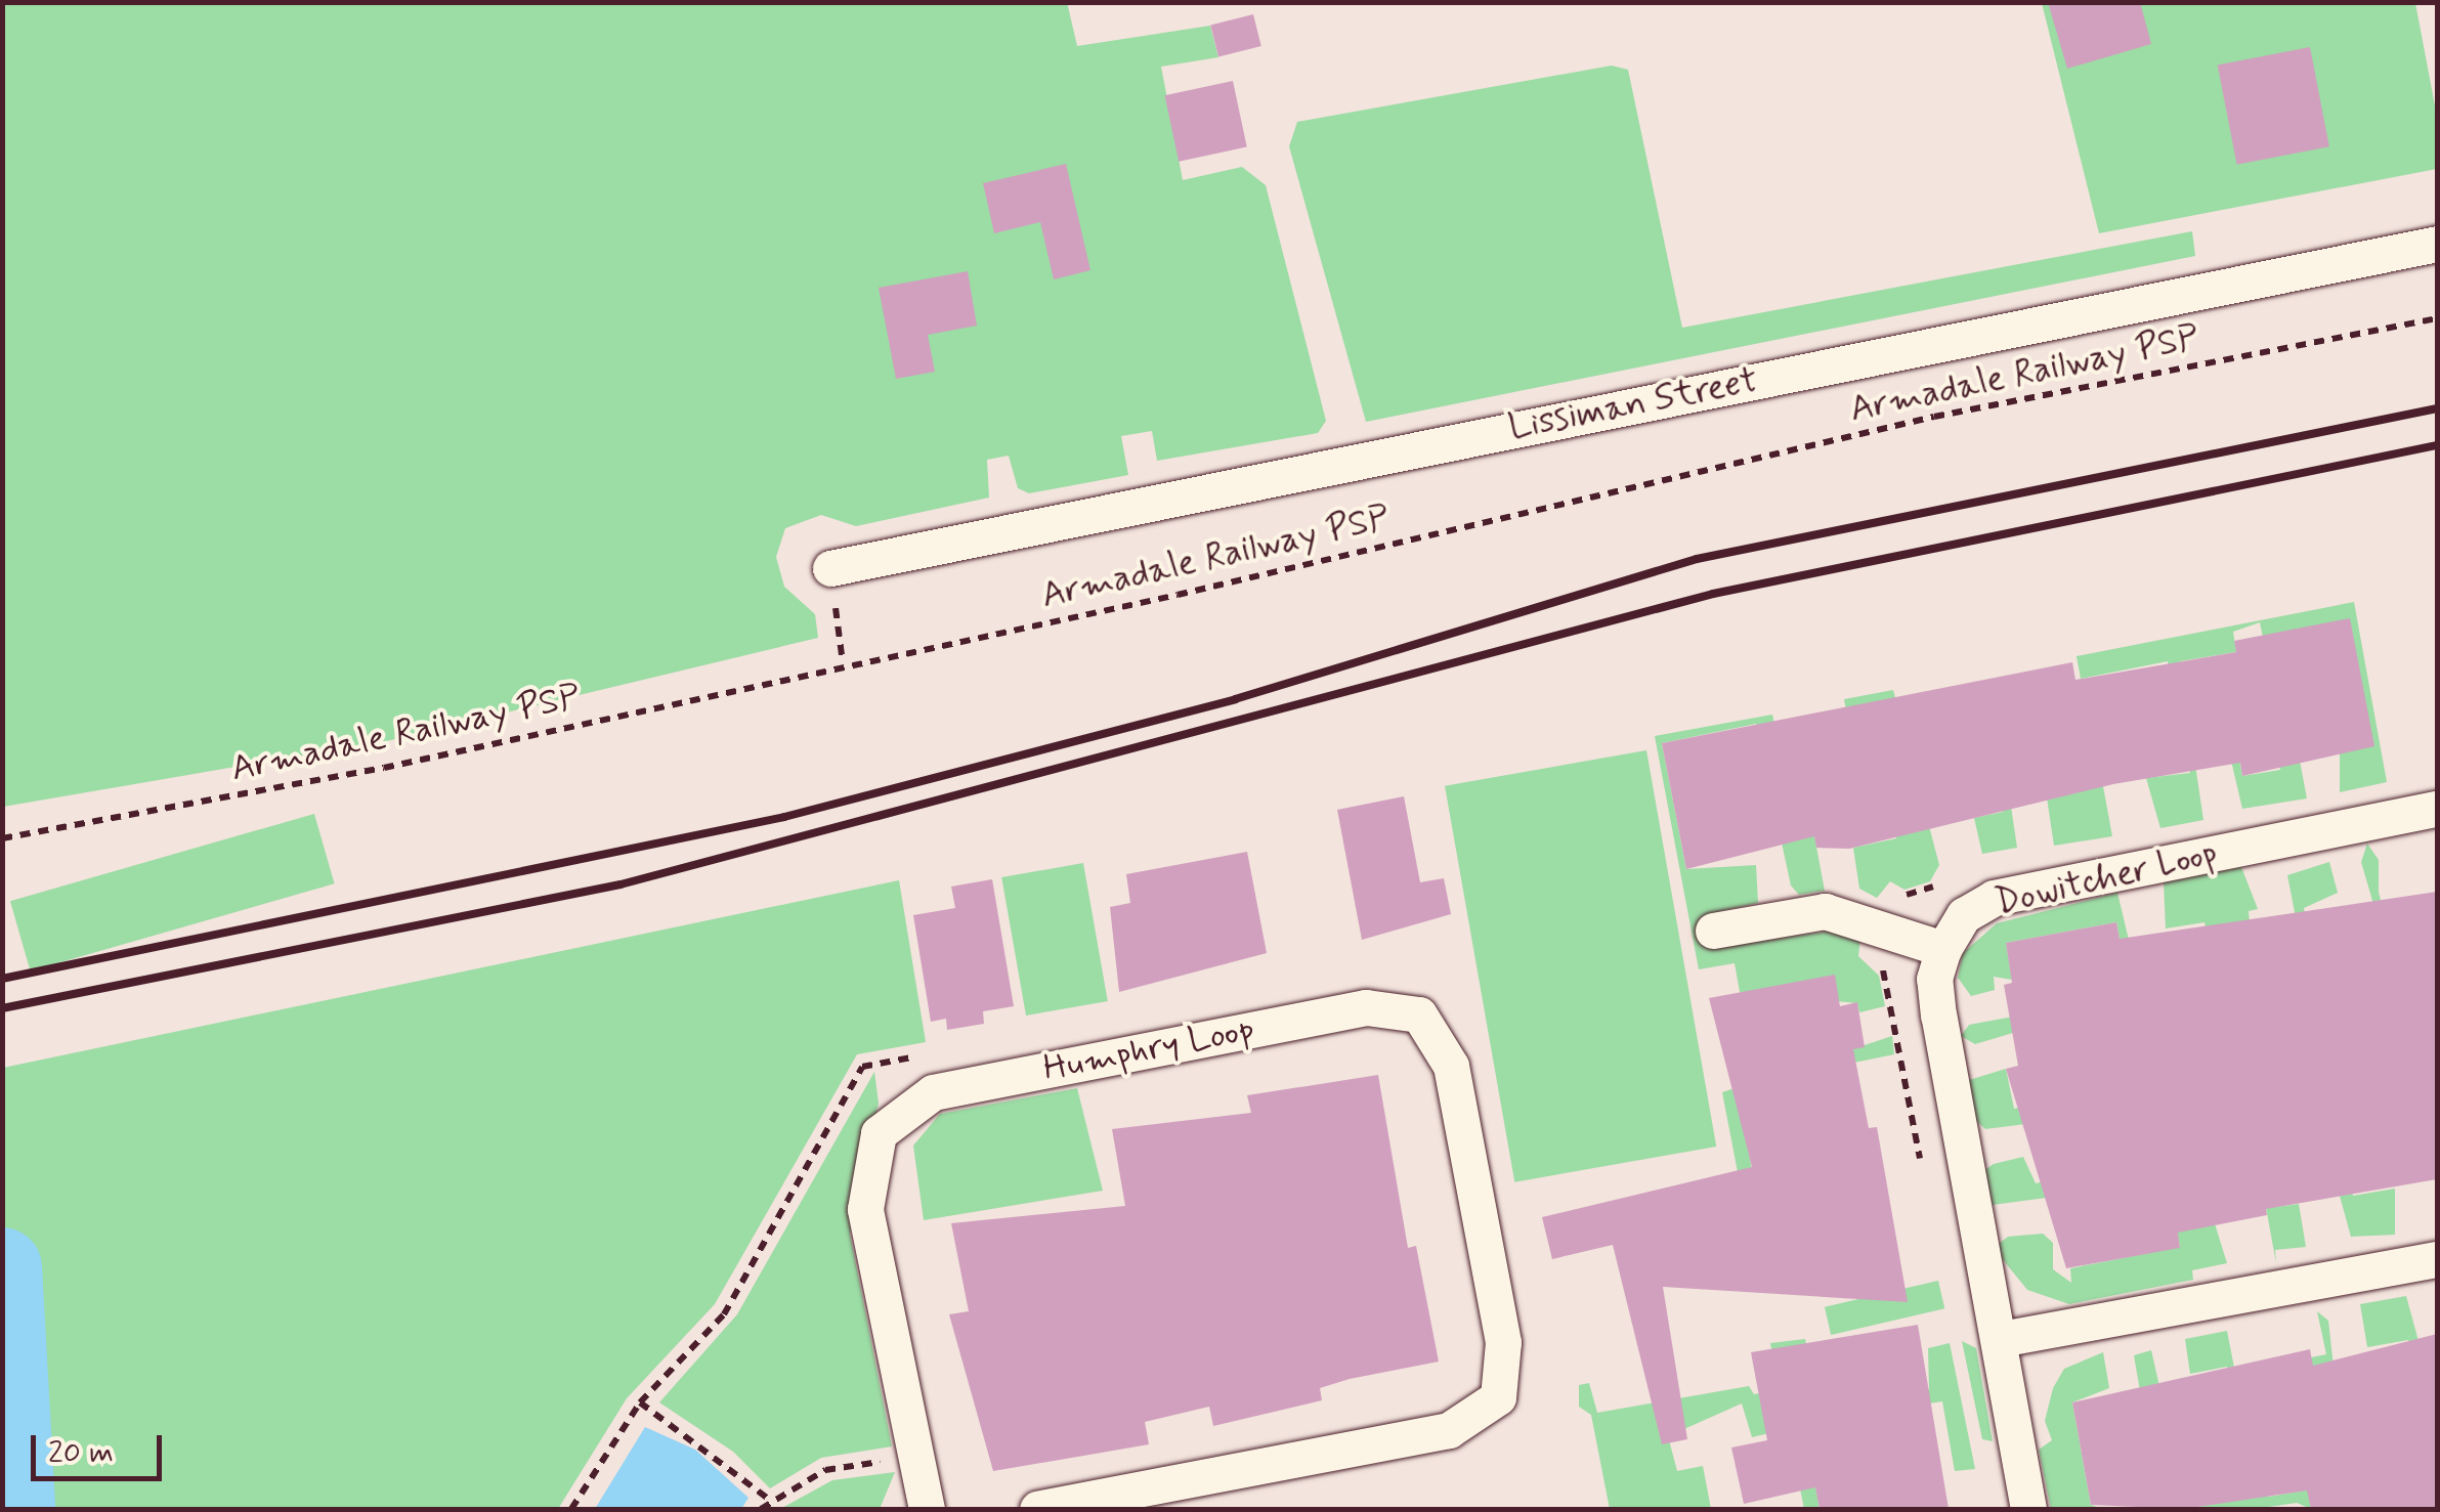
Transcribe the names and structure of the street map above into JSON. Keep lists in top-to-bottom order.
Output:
{
  "streets": {
    "street": ["Lissiman Street", "Dowitcher Loop", "Humphry Loop"],
    "path": ["Armadale Railway PSP"]
  },
  "scale_bar": "20 m"
}
